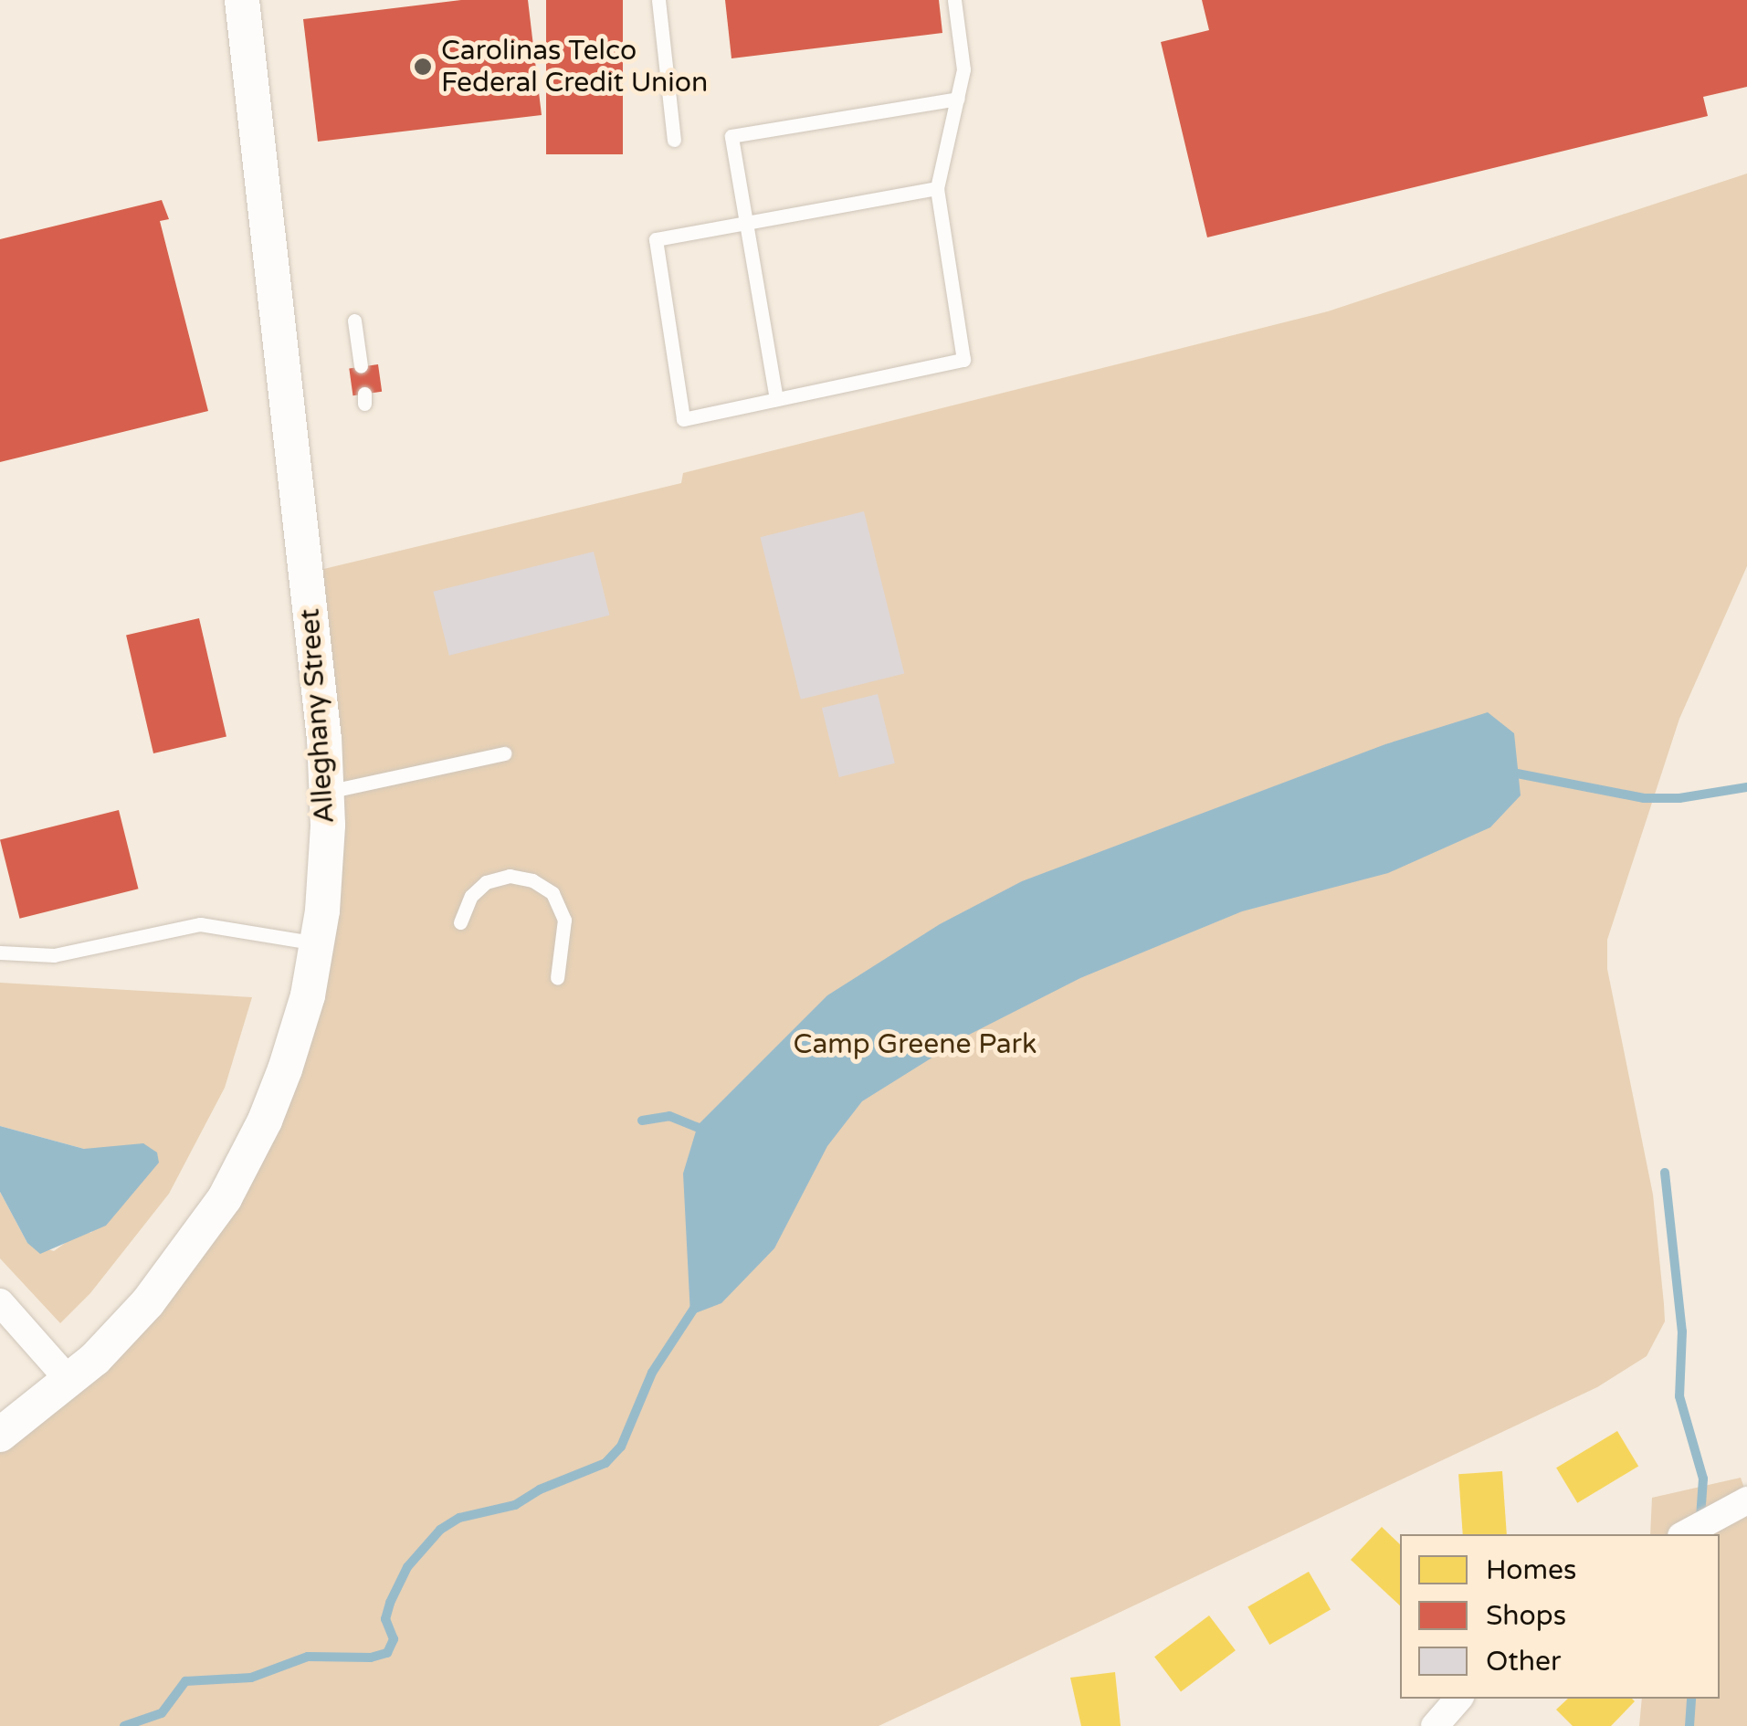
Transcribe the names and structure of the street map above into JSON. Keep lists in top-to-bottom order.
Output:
{
  "streets": {
    "street": ["Alleghany Street"]
  },
  "parks": ["Camp Greene Park"],
  "places": ["Carolinas Telco Federal Credit Union"],
  "legend": ["Homes", "Shops", "Other"]
}
